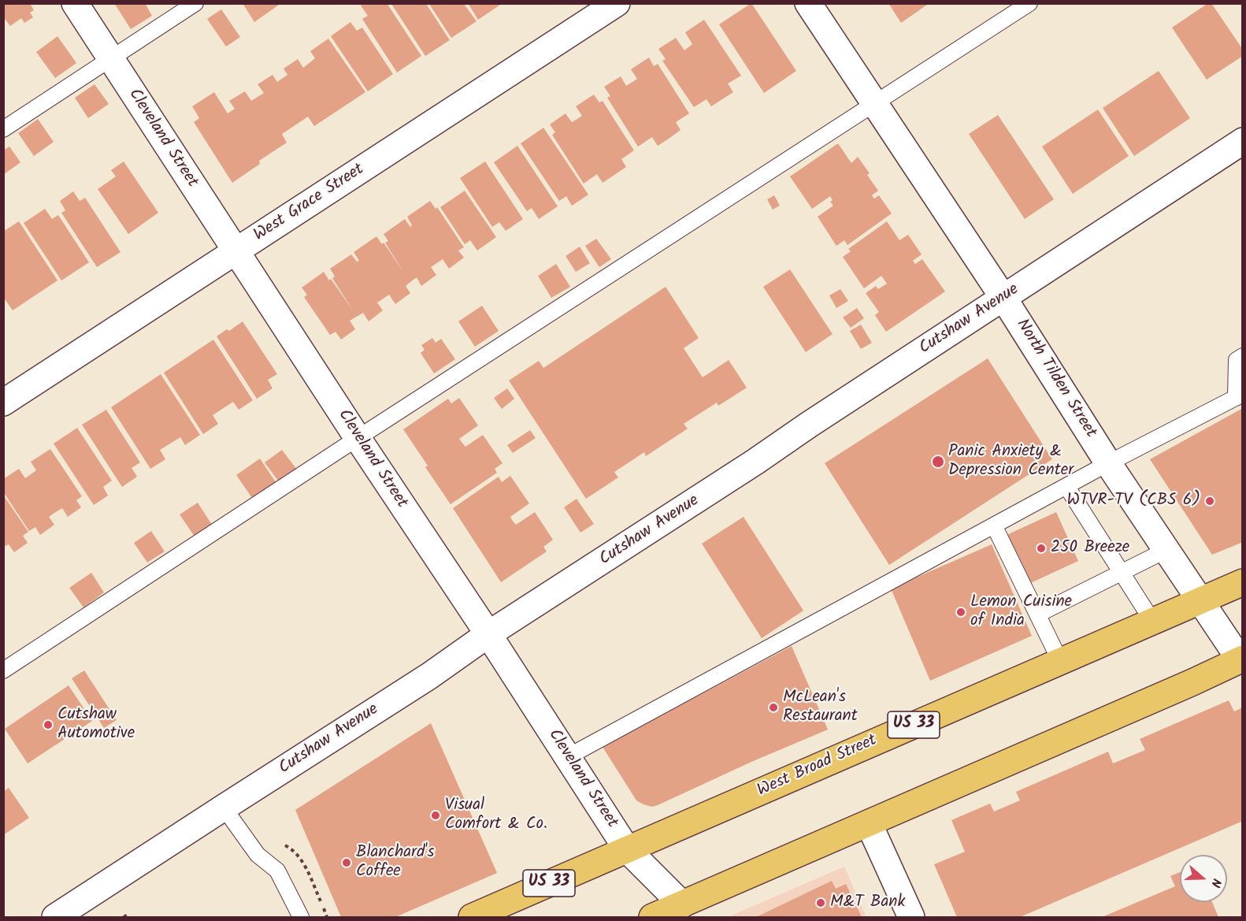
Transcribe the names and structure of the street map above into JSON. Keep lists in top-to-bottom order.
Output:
{
  "streets": {
    "main road": ["US 33", "West Broad Street"],
    "street": [
      "Cleveland Street",
      "West Grace Street",
      "Cutshaw Avenue",
      "North Tilden Street"
    ]
  },
  "crossings": [
    ["Cleveland Street", "West Grace Street"],
    ["Cleveland Street", "Cutshaw Avenue"],
    ["Cleveland Street", "West Broad Street"],
    ["Cutshaw Avenue", "North Tilden Street"],
    ["North Tilden Street", "West Broad Street"]
  ],
  "places": [
    "Panic Anxiety & Depression Center",
    "WTVR-TV (CBS 6)",
    "250 Breeze",
    "Lemon Cuisine of India",
    "McLean's Restaurant",
    "Cutshaw Automotive",
    "Visual Comfort & Co.",
    "Blanchard's Coffee",
    "M&T Bank"
  ],
  "north": "right"
}
